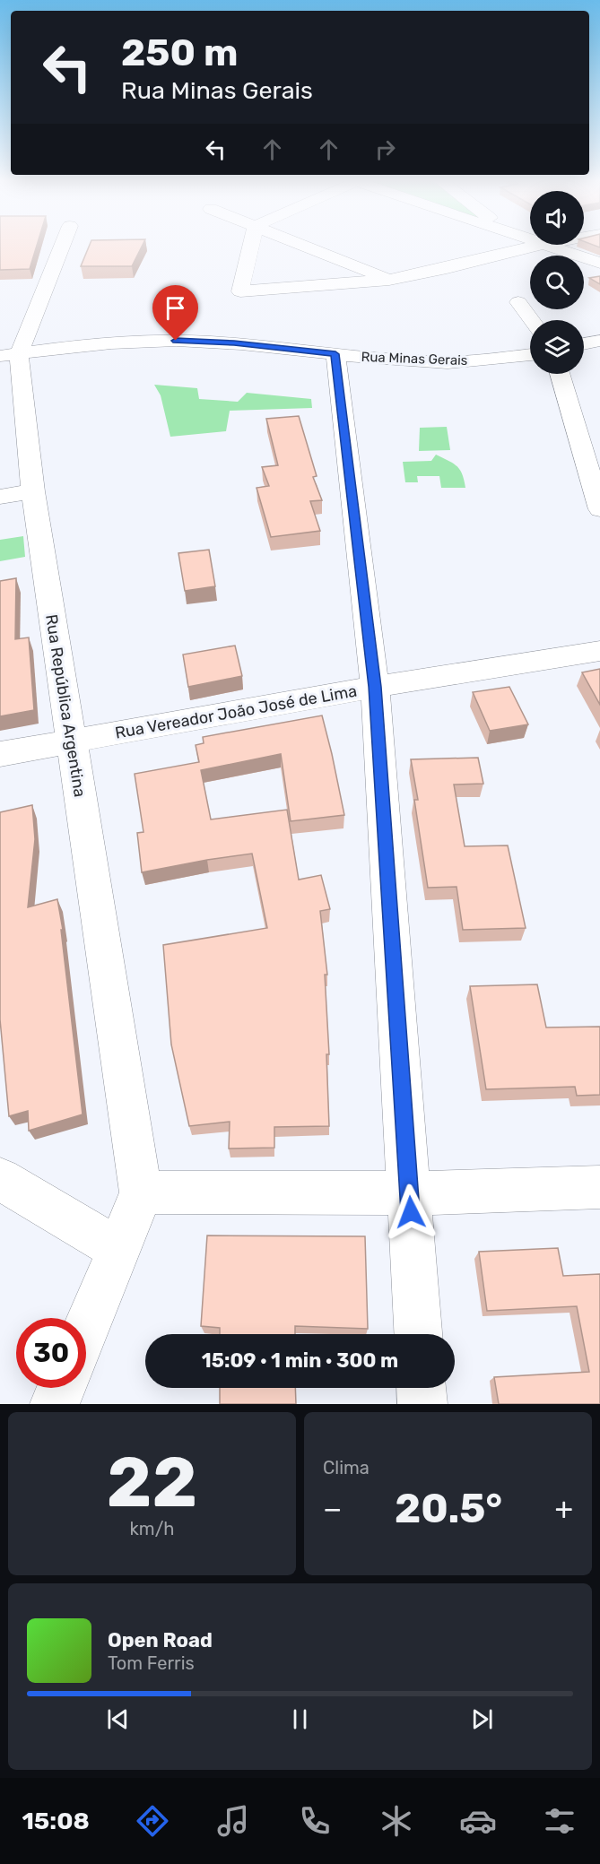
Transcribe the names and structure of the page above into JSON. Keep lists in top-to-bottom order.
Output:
{
  "streets": {
    "street": ["Rua Minas Gerais", "Rua República Argentina", "Rua Vereador João José de Lima"]
  },
  "crossings": [
    ["Rua Minas Gerais", "Rua República Argentina"],
    ["Rua República Argentina", "Rua Vereador João José de Lima"]
  ],
  "page": {
    "turn": ["250 m", "Rua Minas Gerais"],
    "limit": "30",
    "trip": "15:09 · 1 min · 300 m",
    "tile": [
      ["22", "km/h"],
      "Clima"
    ],
    "heat": ["−", "20.5°", "+"],
    "song": ["Open Road", "Tom Ferris"],
    "tabs": "15:08"
  }
}
